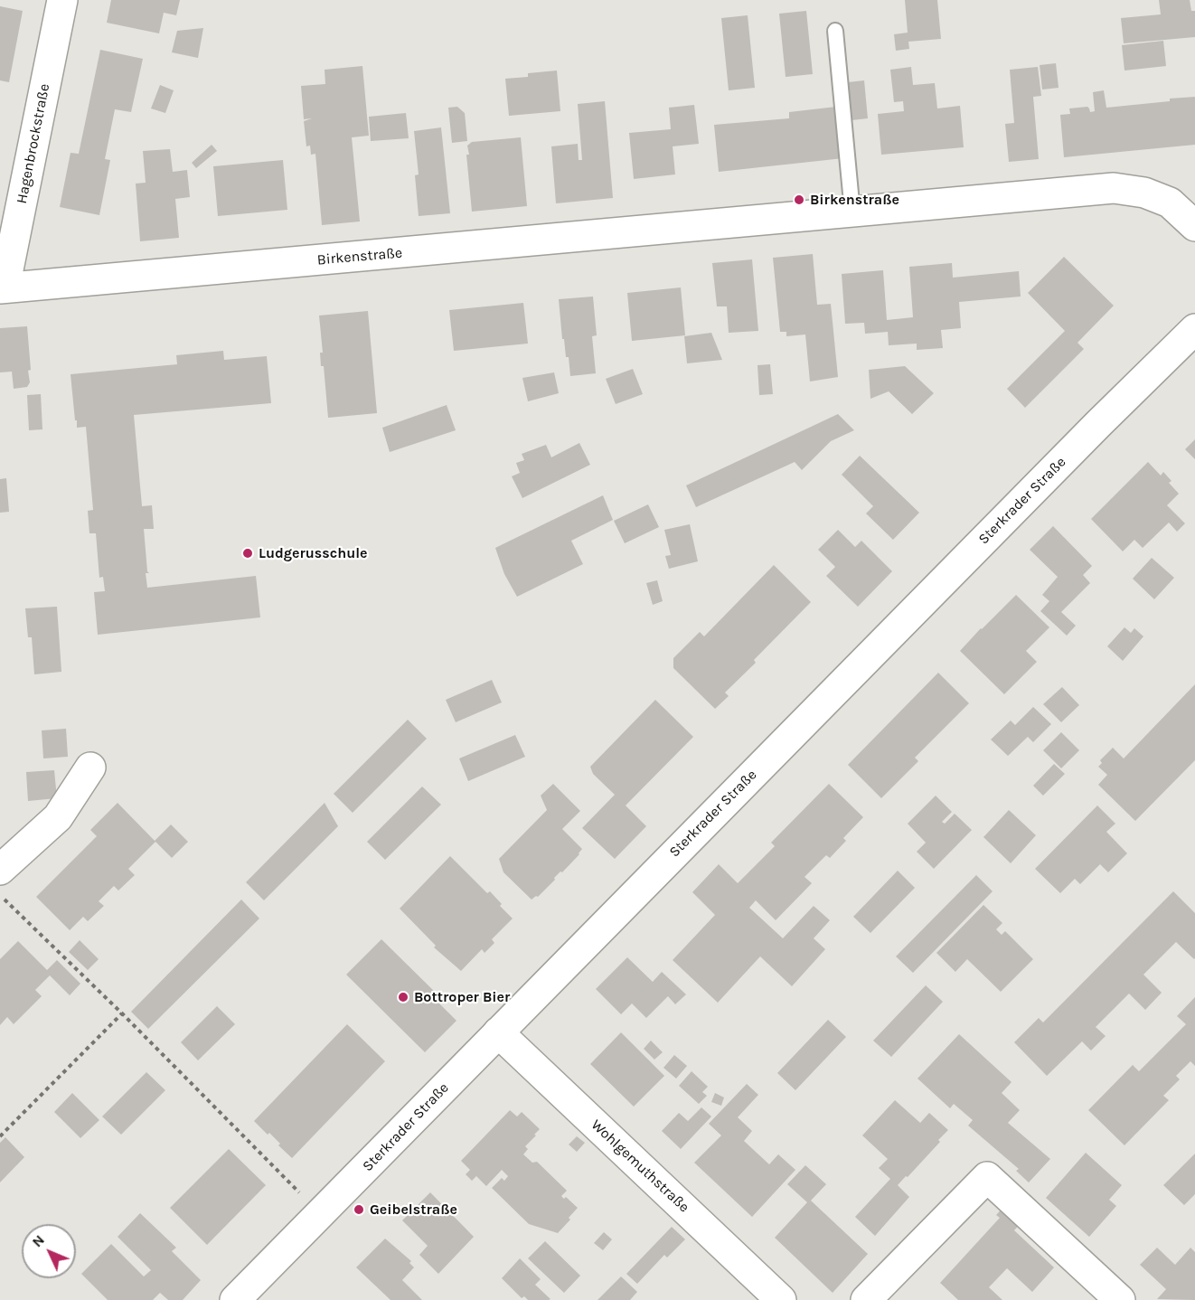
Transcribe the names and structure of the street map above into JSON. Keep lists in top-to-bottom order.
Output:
{
  "streets": {
    "street": [
      "Hagenbrockstraße",
      "Birkenstraße",
      "Sterkrader Straße",
      "Wohlgemuthstraße"
    ]
  },
  "crossings": [
    ["Hagenbrockstraße", "Birkenstraße"],
    ["Sterkrader Straße", "Wohlgemuthstraße"]
  ],
  "places": [
    "Birkenstraße",
    "Ludgerusschule",
    "Bottroper Bier",
    "Geibelstraße"
  ],
  "north": "top left"
}
